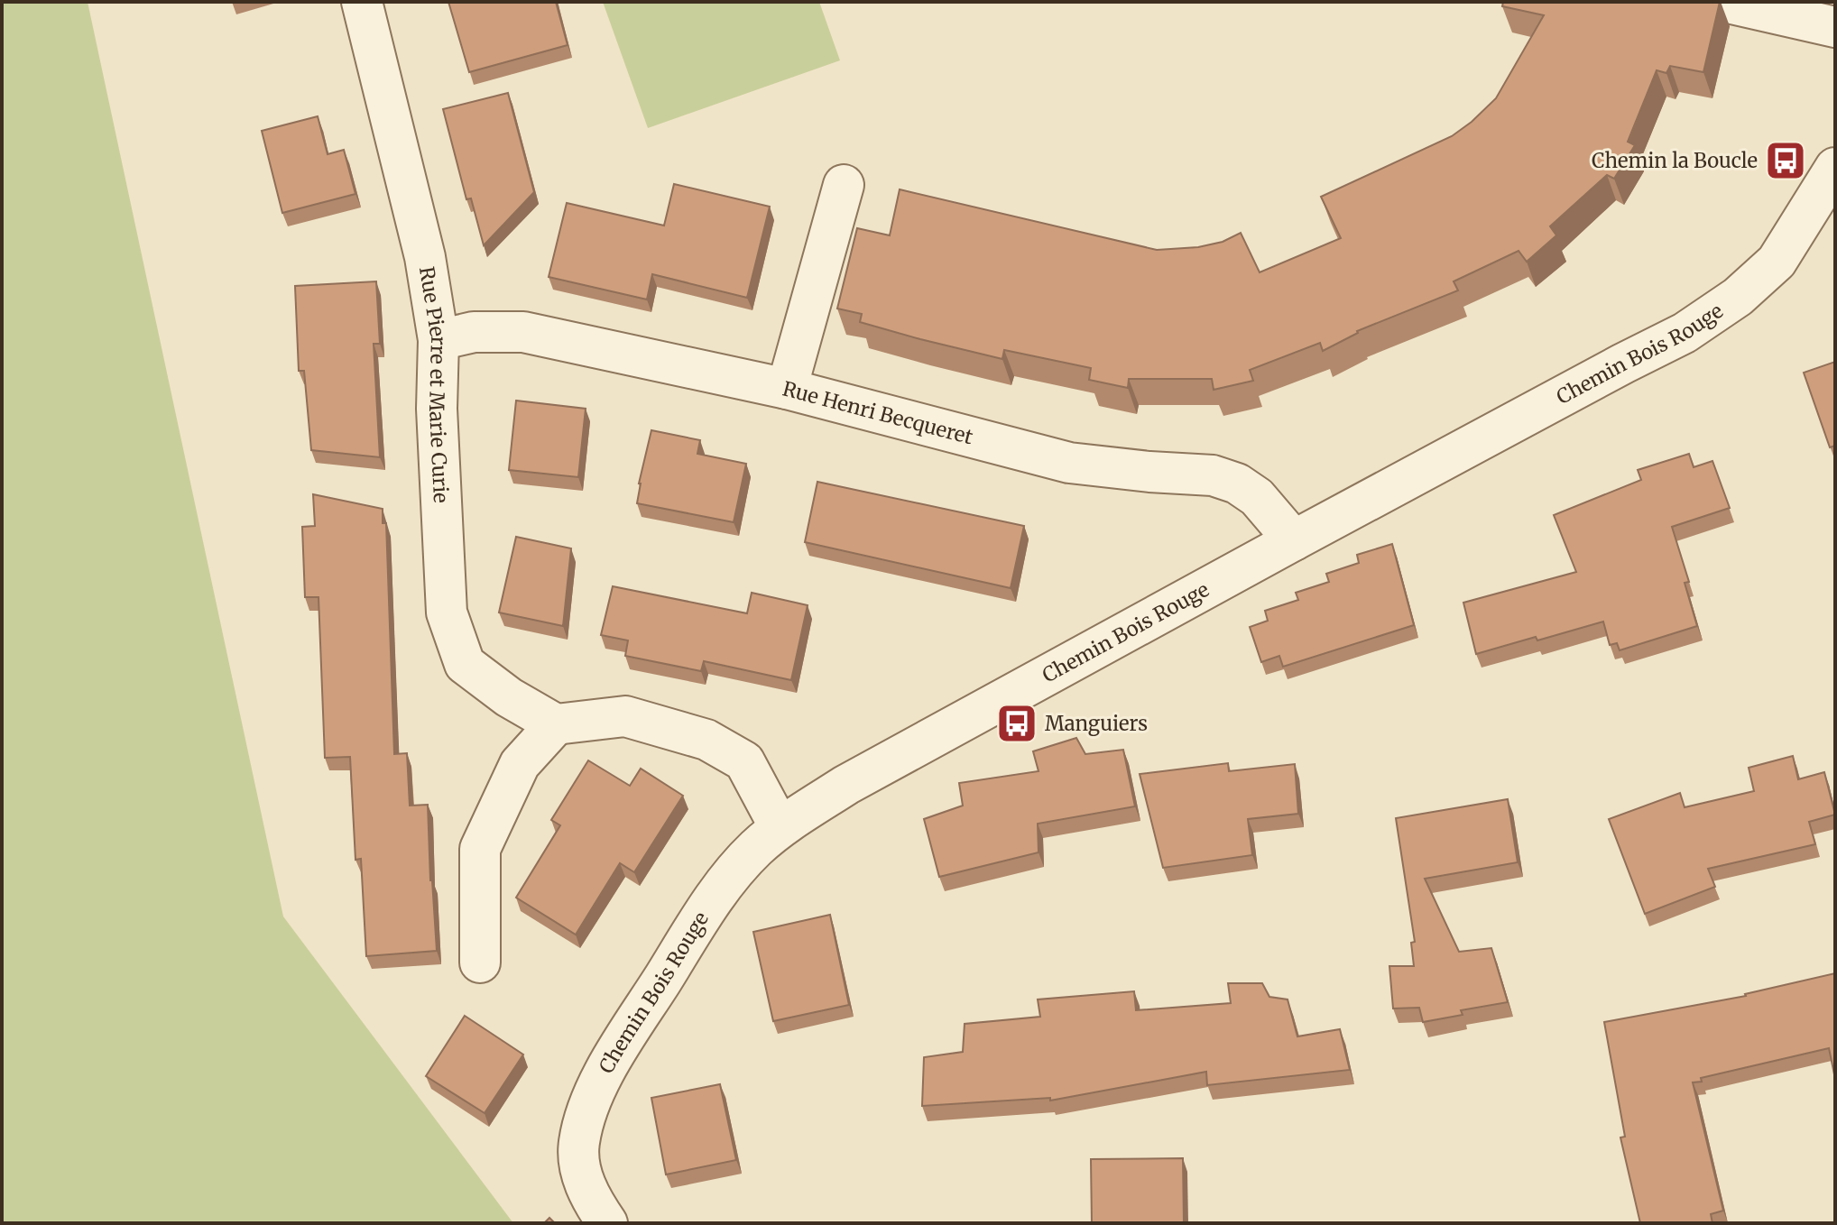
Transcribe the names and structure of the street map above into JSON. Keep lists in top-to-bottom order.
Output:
{
  "streets": {
    "street": ["Chemin Bois Rouge", "Rue Pierre et Marie Curie", "Rue Henri Becqueret"]
  },
  "crossings": [
    ["Chemin Bois Rouge", "Rue Henri Becqueret"],
    ["Rue Pierre et Marie Curie", "Rue Henri Becqueret"]
  ],
  "places": {
    "bus stop": ["Chemin la Boucle", "Manguiers"]
  }
}
